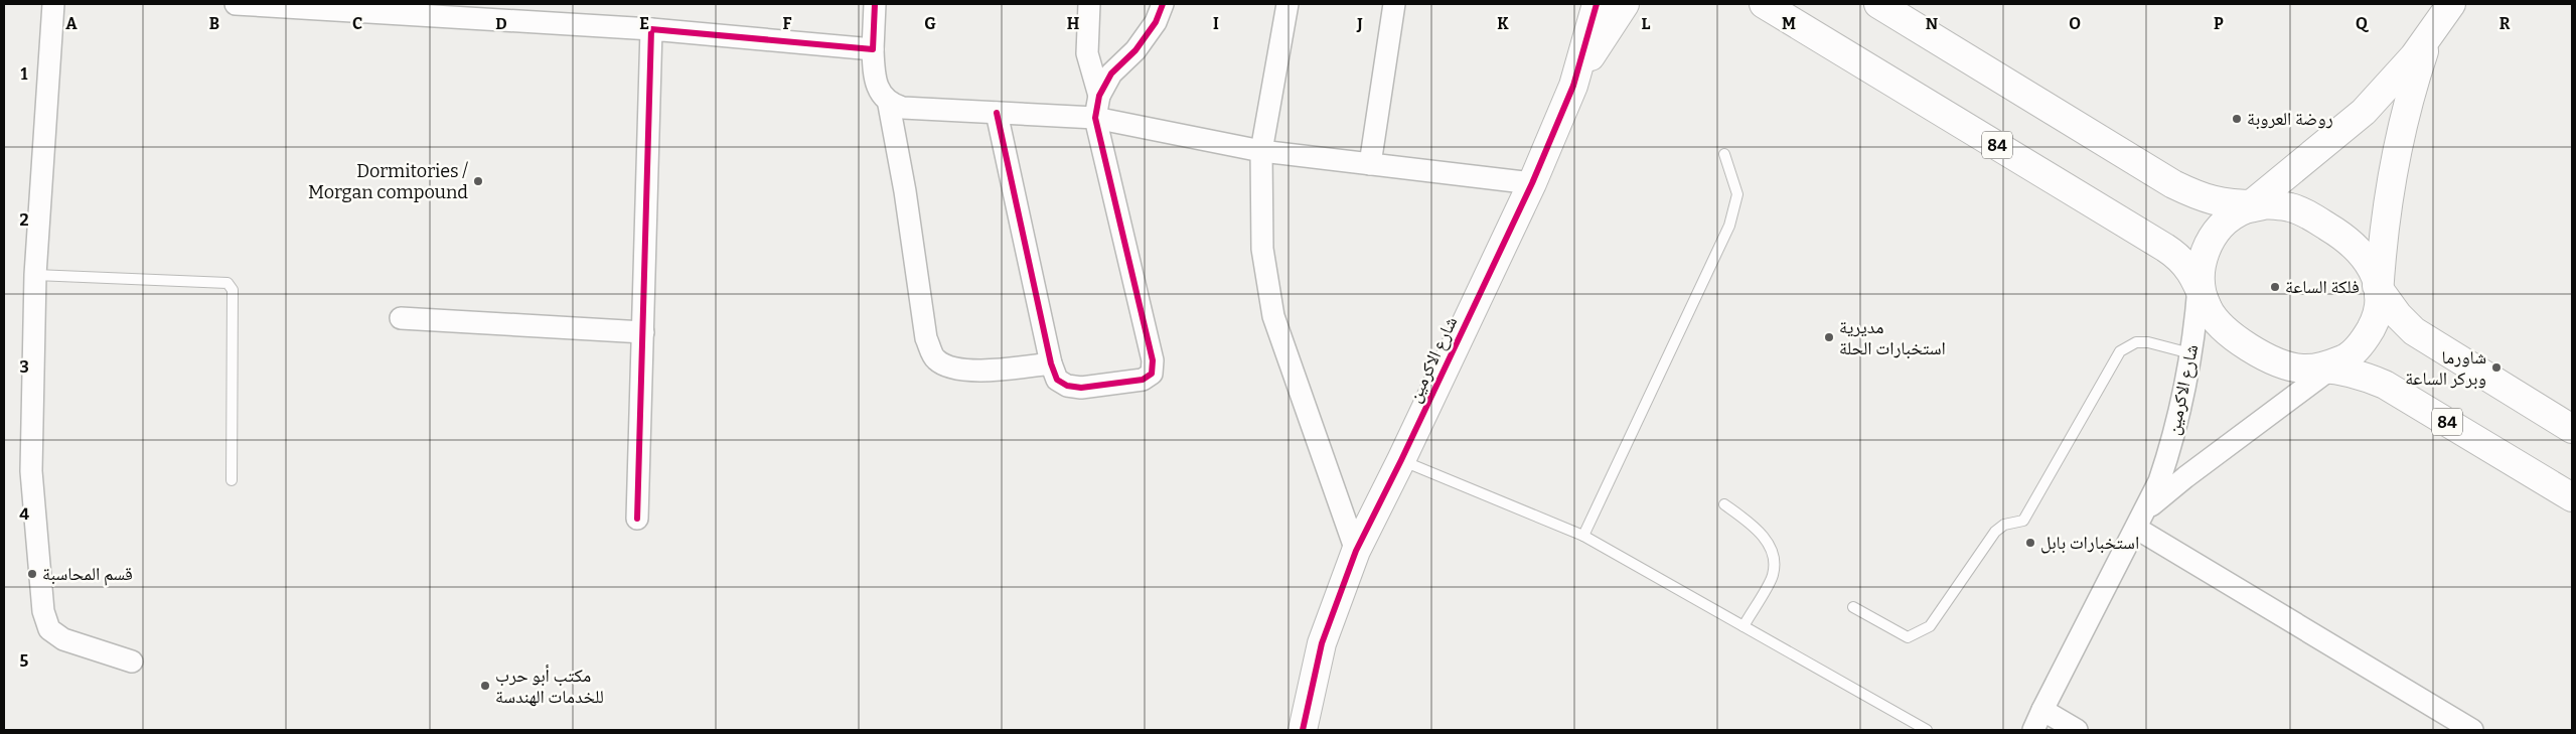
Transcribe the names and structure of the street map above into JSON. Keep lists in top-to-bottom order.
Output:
{
  "streets": {
    "main road": ["84", "شارع الاكرمين"]
  },
  "crossings": [
    ["84", "شارع الاكرمين"]
  ],
  "places": [
    "روضة العروبة",
    "Dormitories / Morgan compound",
    "فلكة الساعة",
    "مديرية استخبارات الحلة",
    "شاورما وبركر الساعة",
    "استخبارات بابل",
    "قسم المحاسبة",
    "مكتب أبو حرب للخدمات الهندسة"
  ],
  "grid": {
    "columns": [
      "A",
      "B",
      "C",
      "D",
      "E",
      "F",
      "G",
      "H",
      "I",
      "J",
      "K",
      "L",
      "M",
      "N",
      "O",
      "P",
      "Q",
      "R"
    ],
    "rows": [
      "1",
      "2",
      "3",
      "4",
      "5"
    ]
  }
}
